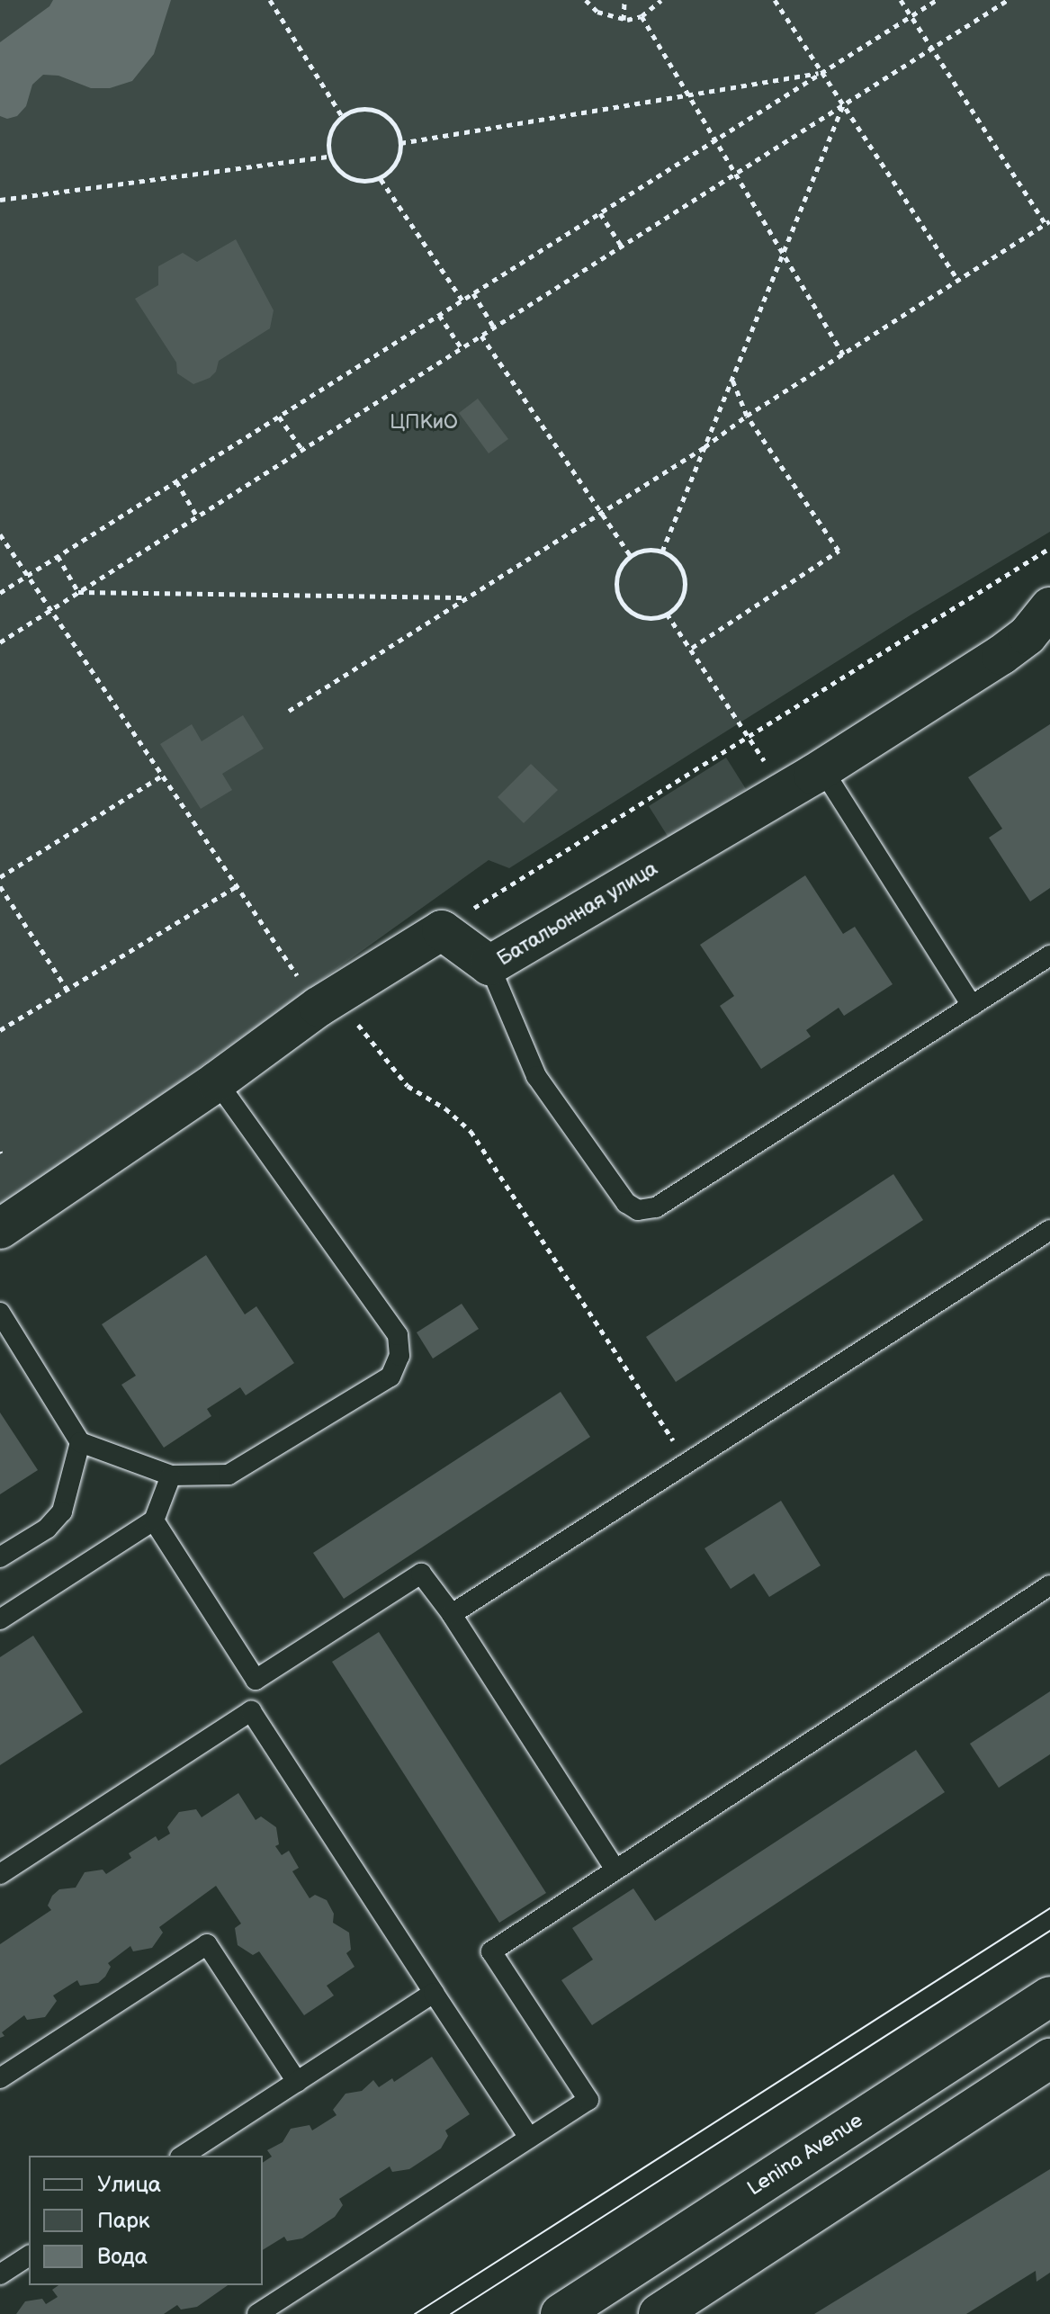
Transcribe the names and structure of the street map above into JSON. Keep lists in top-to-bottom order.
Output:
{
  "streets": {
    "street": ["Батальонная улица", "Lenina Avenue"]
  },
  "parks": ["ЦПКиО"],
  "legend": ["Улица", "Парк", "Вода"]
}
